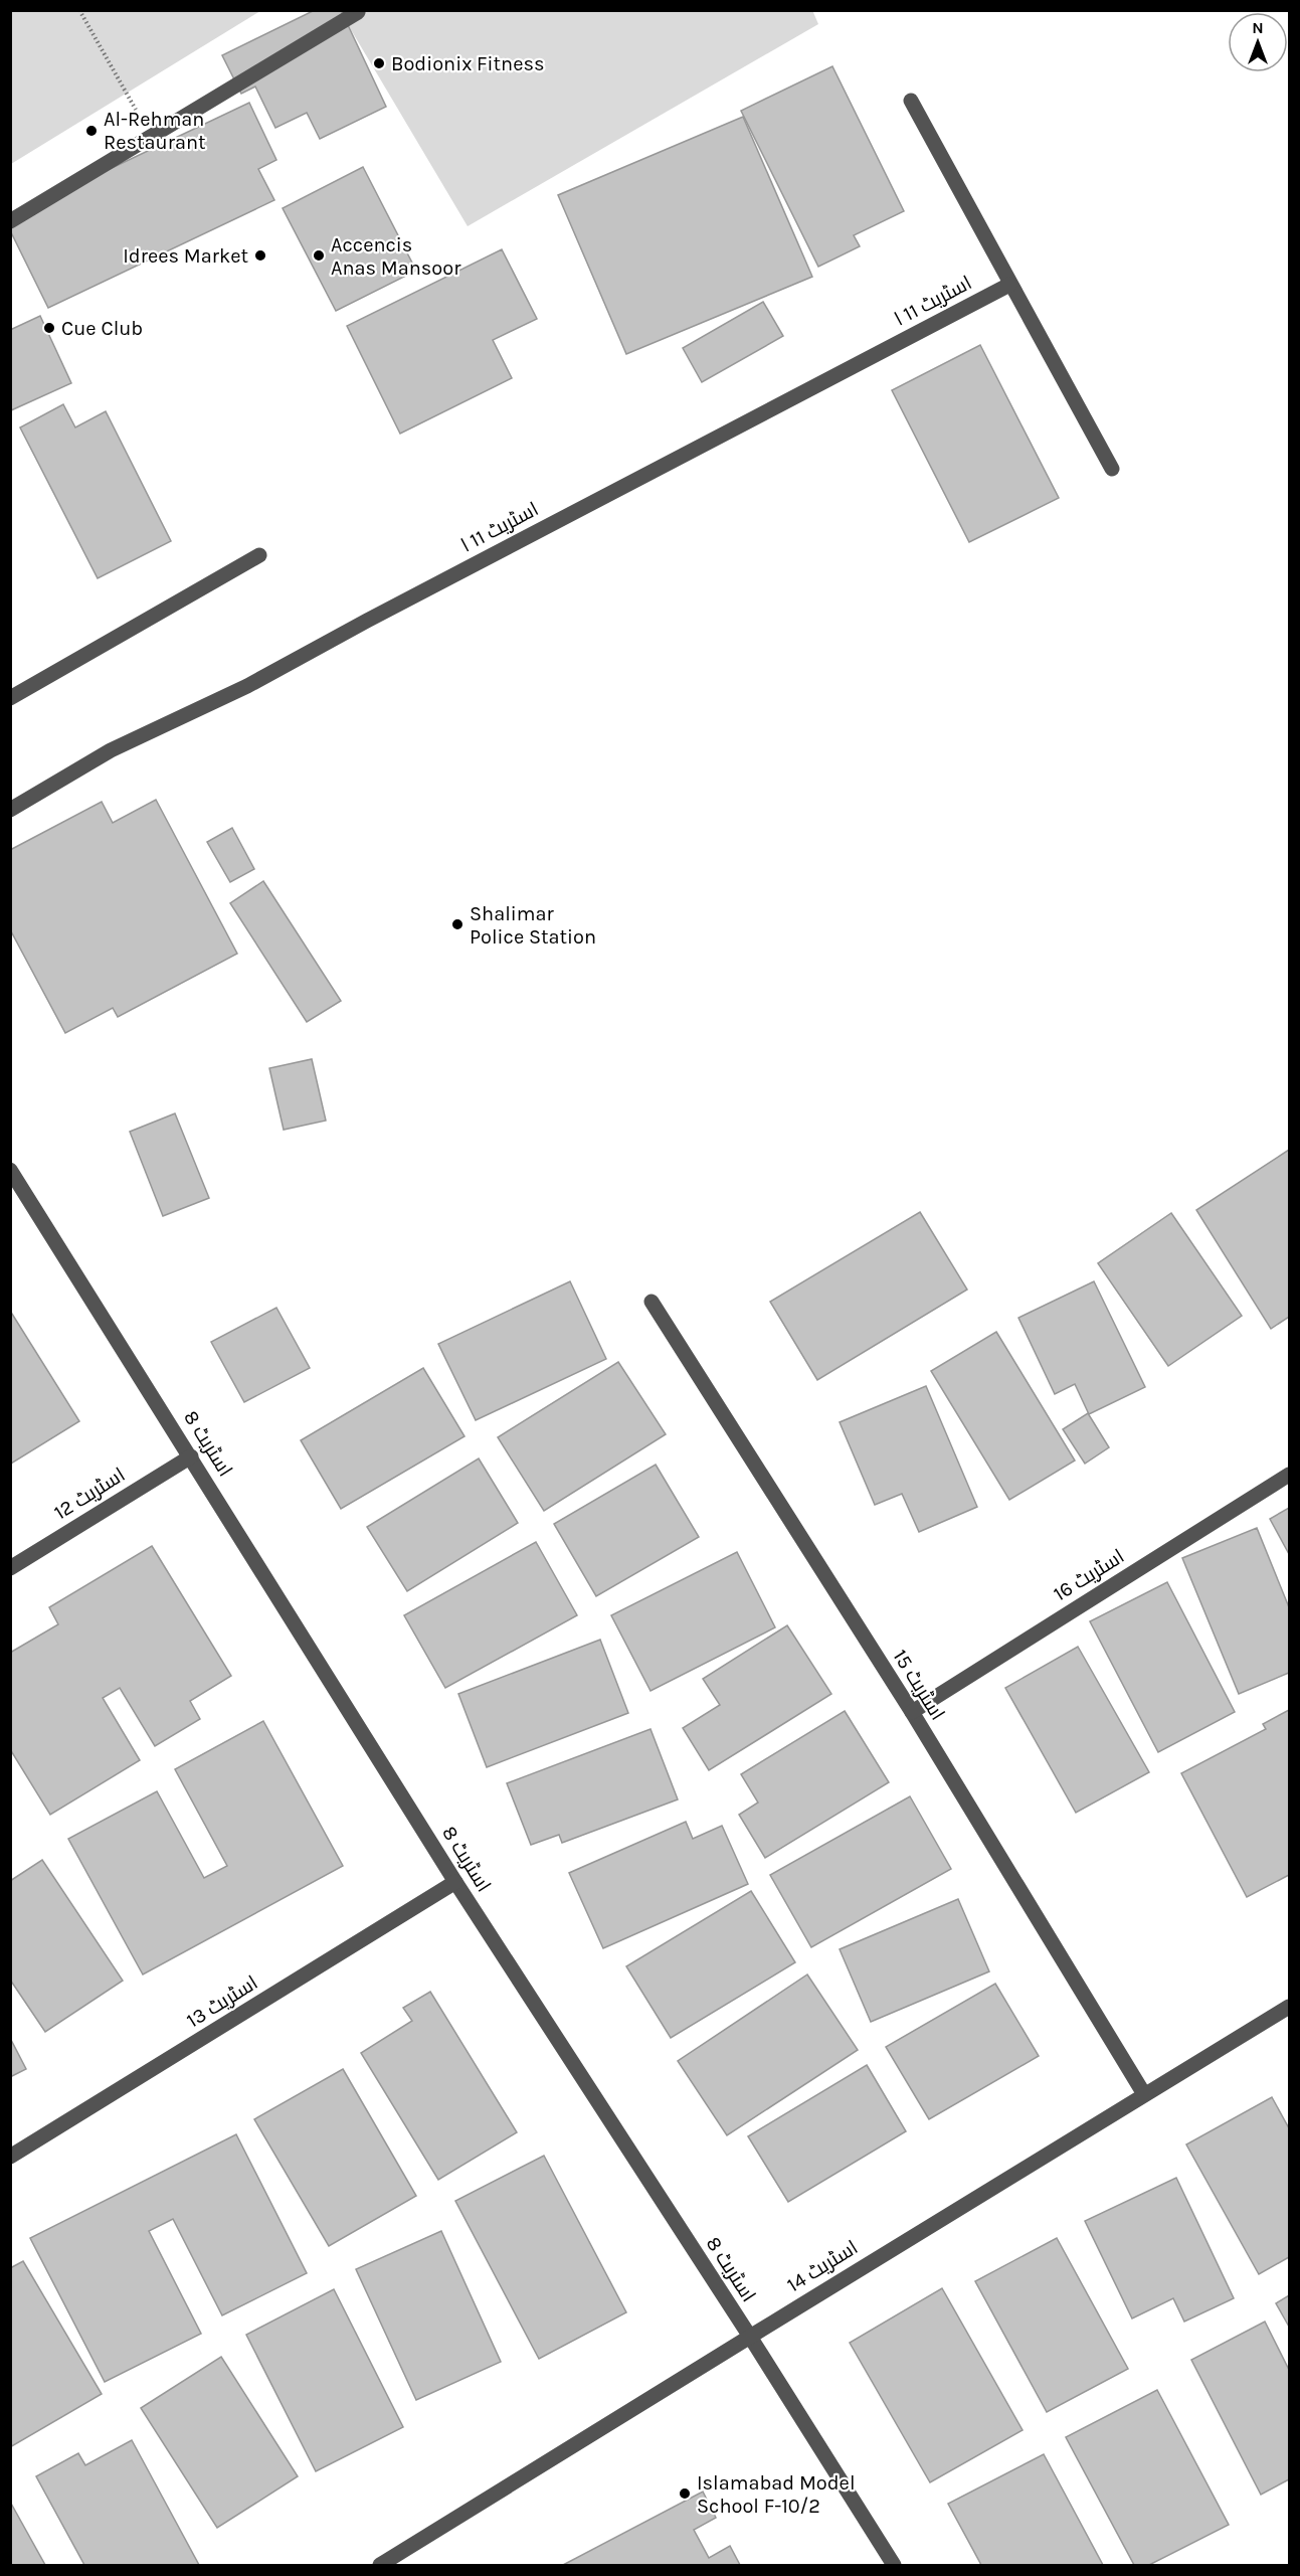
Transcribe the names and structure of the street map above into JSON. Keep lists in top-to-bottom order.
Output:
{
  "streets": {
    "street": [
      "اسٹریٹ 11 ا",
      "اسٹریٹ 8",
      "اسٹریٹ 12",
      "اسٹریٹ 16",
      "اسٹریٹ 15",
      "اسٹریٹ 13",
      "اسٹریٹ 14"
    ]
  },
  "crossings": [
    ["اسٹریٹ 8", "اسٹریٹ 12"],
    ["اسٹریٹ 8", "اسٹریٹ 13"],
    ["اسٹریٹ 8", "اسٹریٹ 14"],
    ["اسٹریٹ 16", "اسٹریٹ 15"],
    ["اسٹریٹ 15", "اسٹریٹ 14"]
  ],
  "places": [
    "Bodionix Fitness",
    "Al-Rehman Restaurant",
    "Idrees Market",
    "Accencis Anas Mansoor",
    "Cue Club",
    "Shalimar Police Station",
    "Islamabad Model School F-10/2"
  ],
  "north": "top"
}
